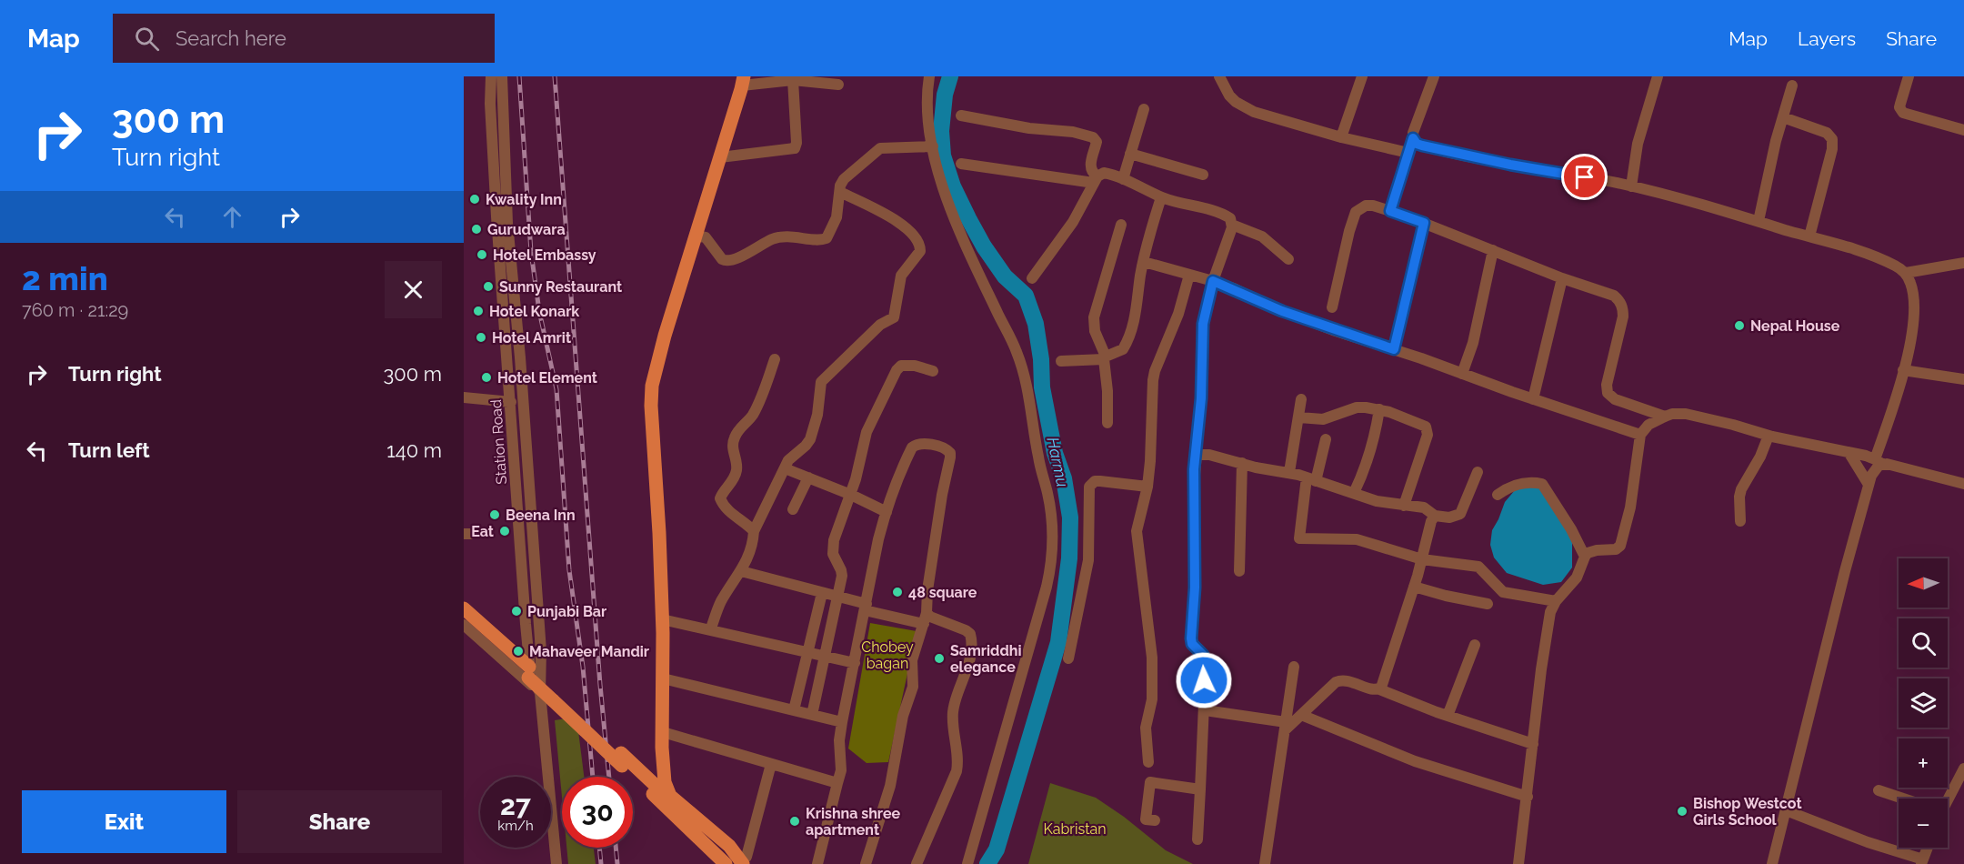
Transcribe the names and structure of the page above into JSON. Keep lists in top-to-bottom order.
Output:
{
  "streets": {
    "street": ["Station Road"]
  },
  "water": ["Harmu"],
  "parks": ["Chobey bagan", "Kabristan"],
  "places": [
    "Kwality Inn",
    "Gurudwara",
    "Hotel Embassy",
    "Sunny Restaurant",
    "Hotel Konark",
    "Nepal House",
    "Hotel Amrit",
    "Hotel Element",
    "Beena Inn",
    "Eat",
    "48 square",
    "Punjabi Bar",
    "Mahaveer Mandir",
    "Samriddhi elegance",
    "Bishop Westcot Girls School",
    "Krishna shree apartment"
  ],
  "north": "left",
  "page": {
    "header": "Map",
    "search": "Search here",
    "nav": ["Map", "Layers", "Share"],
    "turn": ["300 m", "Turn right"],
    "heading": ["2 min", "760 m · 21:29"],
    "list": [
      {
        "name": "Turn right",
        "value": "300 m"
      },
      {
        "name": "Turn left",
        "value": "140 m"
      }
    ],
    "map_buttons": ["+", "−"],
    "speed": "27 km/h",
    "limit": "30",
    "buttons": ["Exit", "Share"]
  }
}
